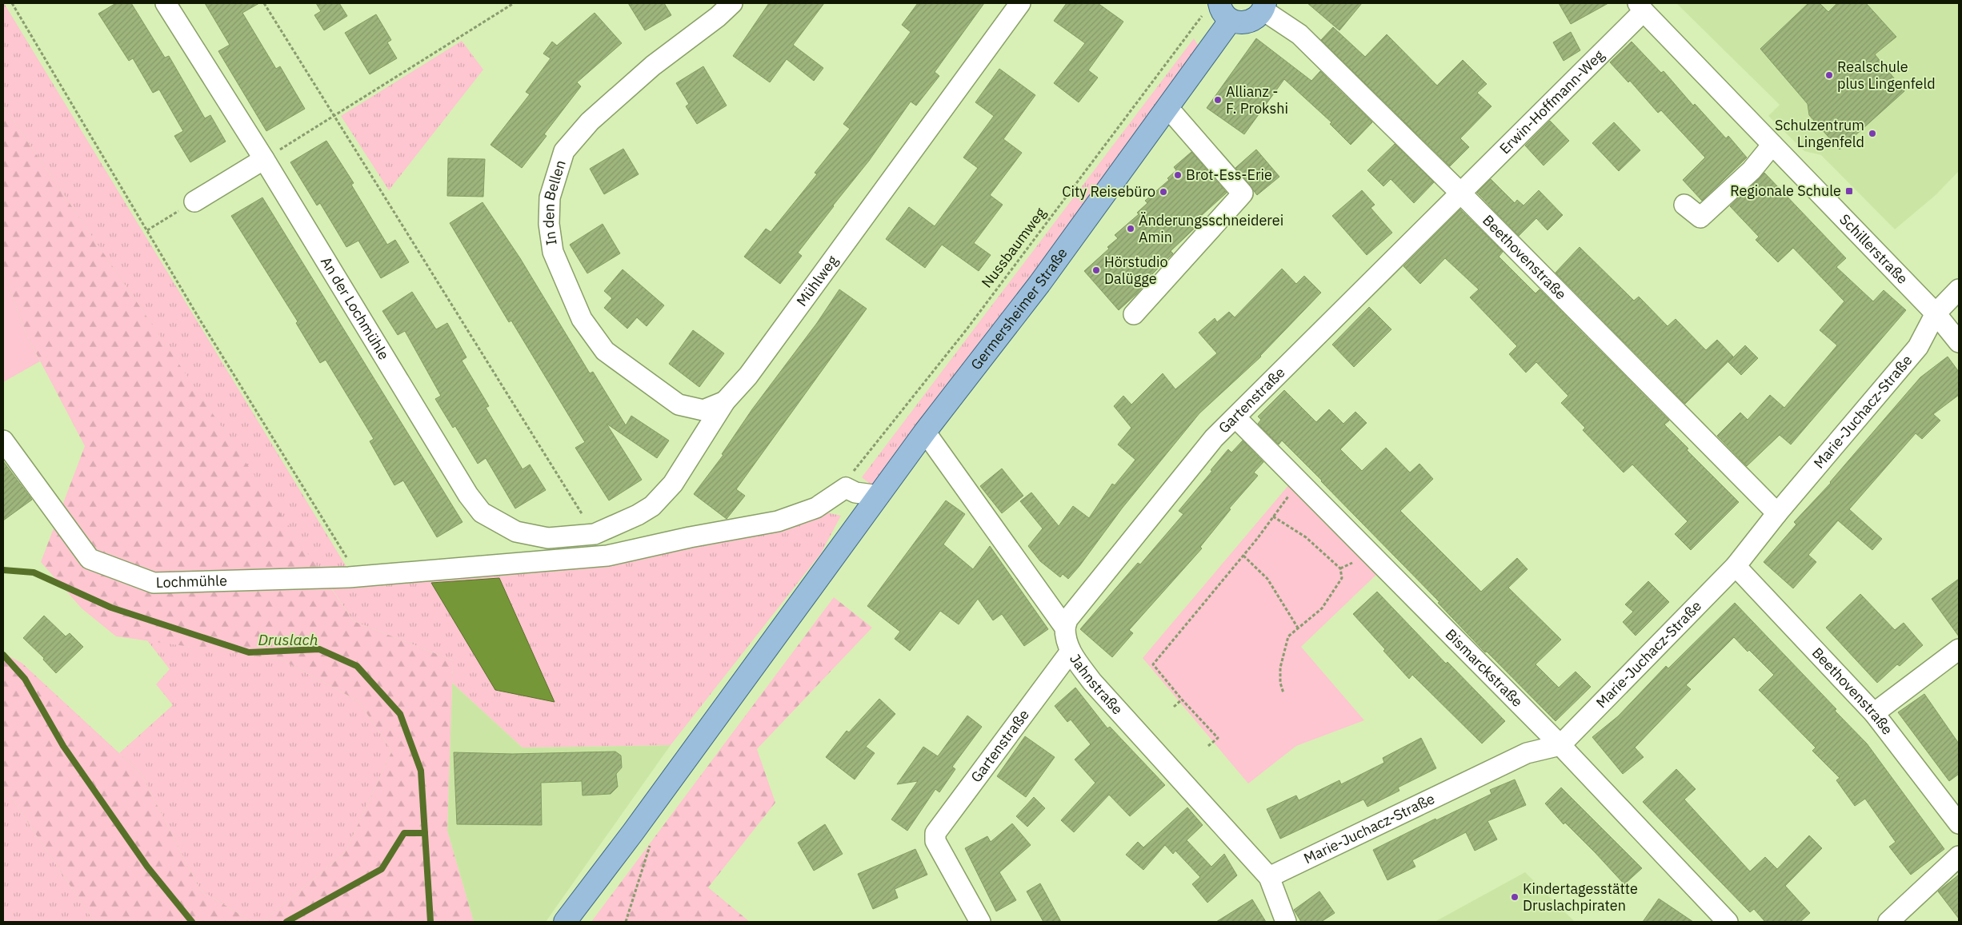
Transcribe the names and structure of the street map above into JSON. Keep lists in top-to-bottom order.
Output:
{
  "streets": {
    "main road": ["Germersheimer Straße"],
    "street": [
      "Erwin-Hoffmann-Weg",
      "In den Bellen",
      "Schillerstraße",
      "Beethovenstraße",
      "Mühlweg",
      "An der Lochmühle",
      "Gartenstraße",
      "Marie-Juchacz-Straße",
      "Lochmühle",
      "Bismarckstraße",
      "Jahnstraße"
    ],
    "path": ["Nussbaumweg"]
  },
  "crossings": [
    ["Erwin-Hoffmann-Weg", "Schillerstraße"],
    ["Erwin-Hoffmann-Weg", "Beethovenstraße"],
    ["Erwin-Hoffmann-Weg", "Gartenstraße"],
    ["In den Bellen", "Mühlweg"],
    ["Nussbaumweg", "Germersheimer Straße"],
    ["Nussbaumweg", "Lochmühle"],
    ["Schillerstraße", "Marie-Juchacz-Straße"],
    ["Beethovenstraße", "Gartenstraße"],
    ["Beethovenstraße", "Marie-Juchacz-Straße"],
    ["Mühlweg", "An der Lochmühle"],
    ["Germersheimer Straße", "Jahnstraße"],
    ["Gartenstraße", "Bismarckstraße"],
    ["Gartenstraße", "Jahnstraße"],
    ["Marie-Juchacz-Straße", "Bismarckstraße"],
    ["Marie-Juchacz-Straße", "Jahnstraße"]
  ],
  "water": ["Druslach"],
  "places": {
    "other": [
      "Realschule plus Lingenfeld",
      "Allianz - F. Prokshi",
      "Schulzentrum Lingenfeld",
      "Brot-Ess-Erie",
      "City Reisebüro",
      "Änderungsschneiderei Amin",
      "Hörstudio Dalügge",
      "Kindertagesstätte Druslachpiraten"
    ],
    "transit": ["Regionale Schule"]
  }
}
